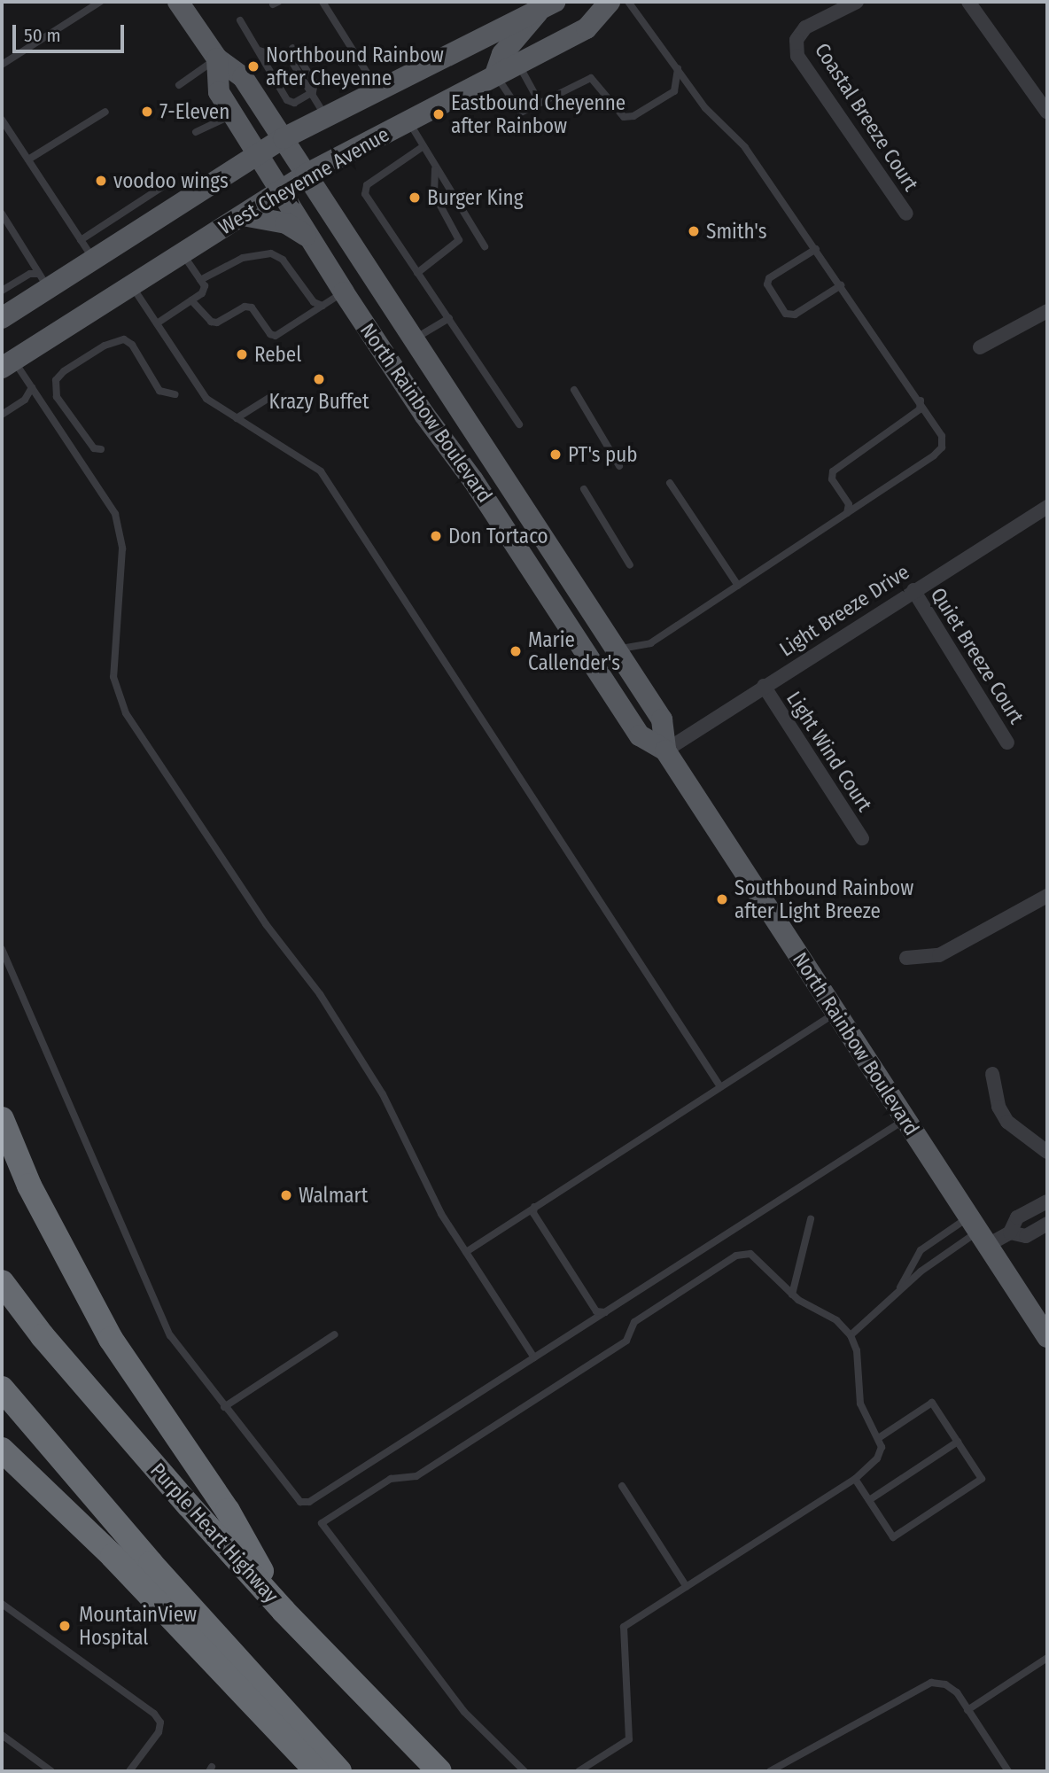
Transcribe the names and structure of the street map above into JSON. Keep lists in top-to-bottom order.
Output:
{
  "streets": {
    "highway": ["Purple Heart Highway"],
    "main road": ["West Cheyenne Avenue", "North Rainbow Boulevard"],
    "street": [
      "Coastal Breeze Court",
      "Light Breeze Drive",
      "Quiet Breeze Court",
      "Light Wind Court"
    ]
  },
  "crossings": [
    ["West Cheyenne Avenue", "North Rainbow Boulevard"],
    ["North Rainbow Boulevard", "Light Breeze Drive"],
    ["Light Breeze Drive", "Quiet Breeze Court"],
    ["Light Breeze Drive", "Light Wind Court"]
  ],
  "places": [
    "Northbound Rainbow after Cheyenne",
    "7-Eleven",
    "Eastbound Cheyenne after Rainbow",
    "voodoo wings",
    "Burger King",
    "Smith's",
    "Rebel",
    "Krazy Buffet",
    "PT's pub",
    "Don Tortaco",
    "Marie Callender's",
    "Southbound Rainbow after Light Breeze",
    "Walmart",
    "MountainView Hospital"
  ],
  "scale_bar": "50 m"
}
